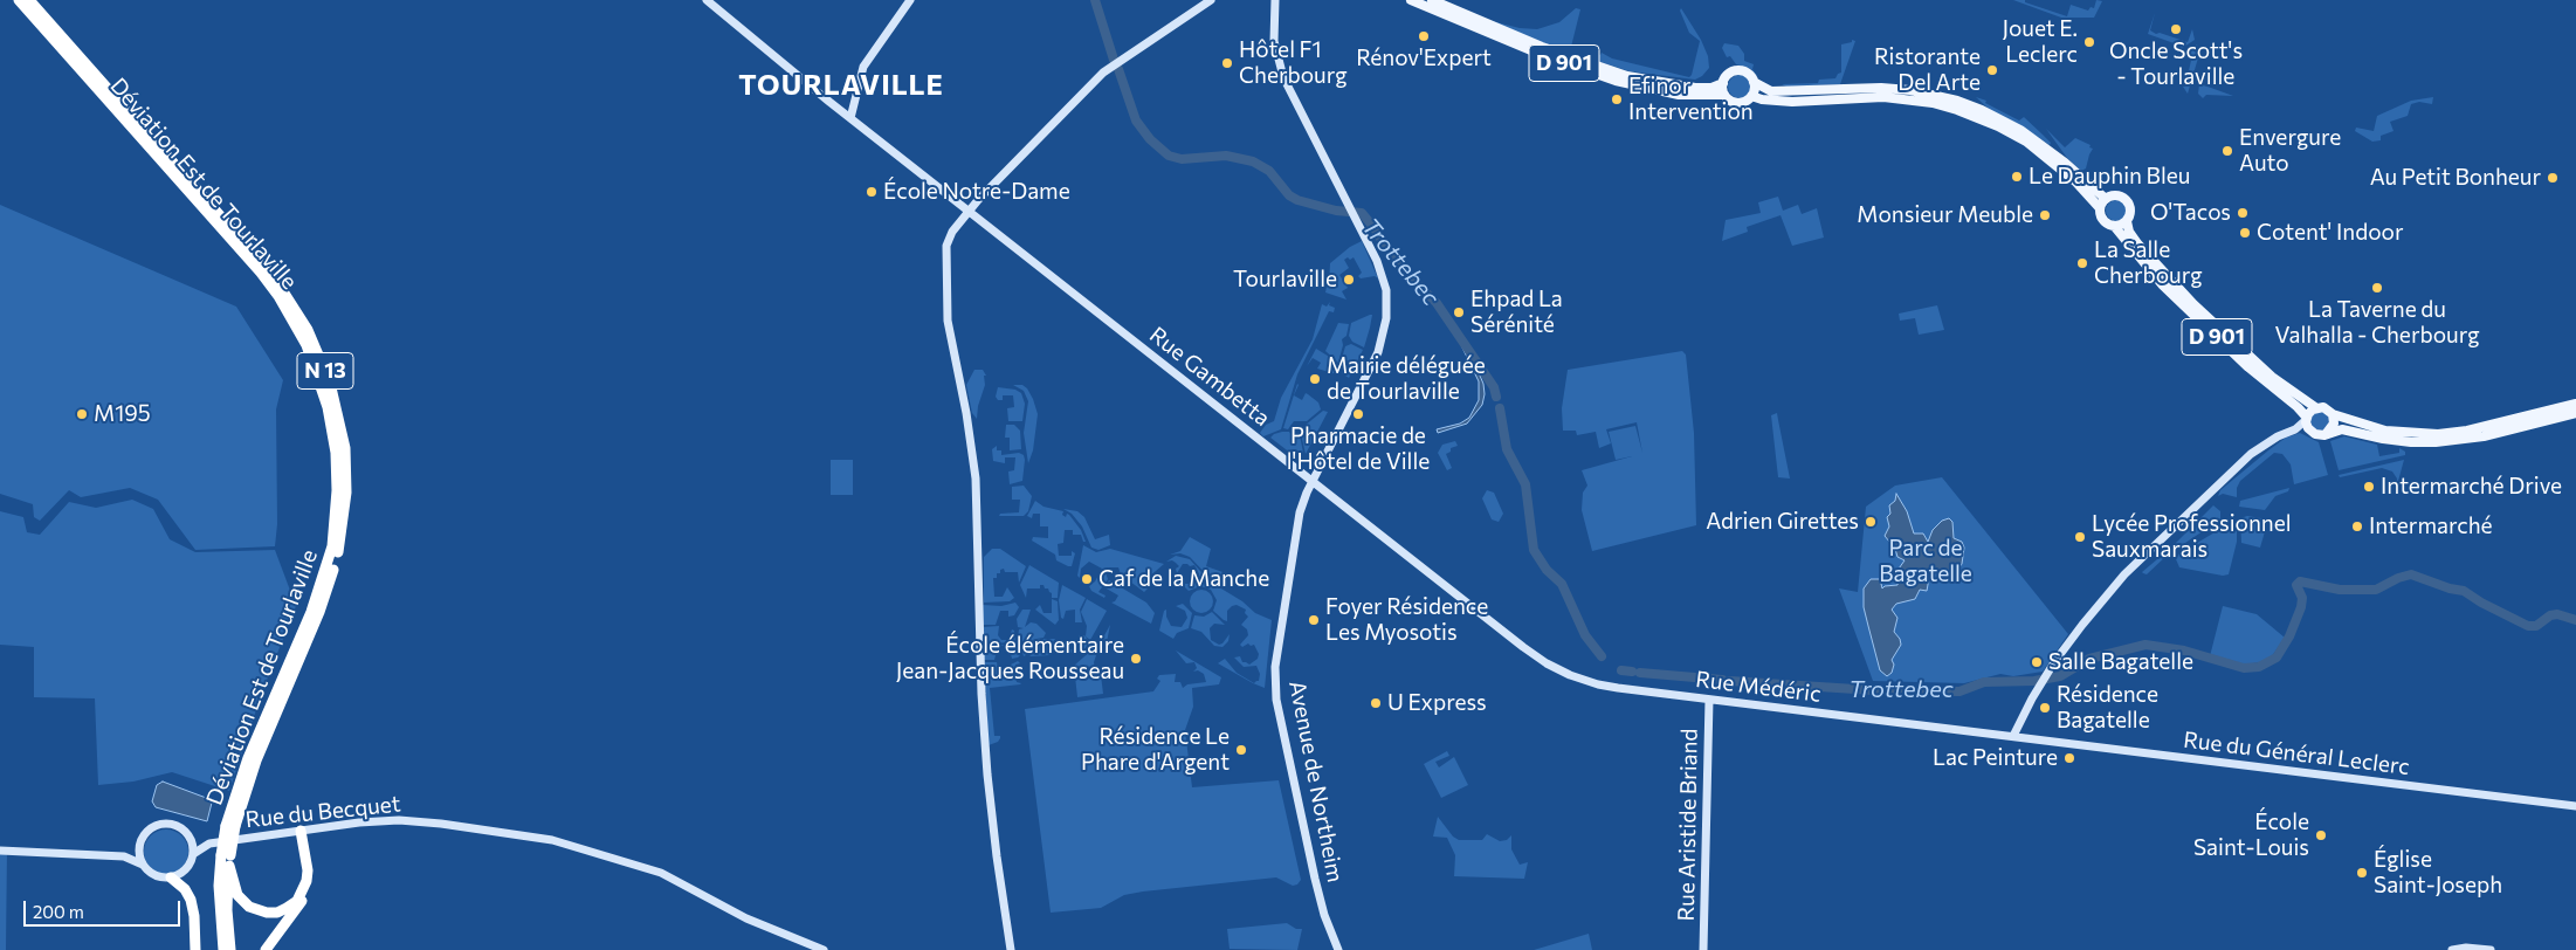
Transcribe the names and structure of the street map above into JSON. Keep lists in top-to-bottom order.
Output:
{
  "streets": {
    "highway": ["Déviation Est de Tourlaville", "N 13"],
    "main road": [
      "D 901",
      "Rue Gambetta",
      "Rue Médéric",
      "Rue du Général Leclerc",
      "Avenue de Northeim",
      "Rue du Becquet",
      "Rue Aristide Briand"
    ]
  },
  "crossings": [
    ["Rue Gambetta", "Rue Médéric"],
    ["Rue Gambetta", "Avenue de Northeim"],
    ["Rue Médéric", "Rue du Général Leclerc"],
    ["Rue Médéric", "Rue Aristide Briand"]
  ],
  "districts": ["TOURLAVILLE"],
  "water": ["Trottebec"],
  "parks": ["Parc de Bagatelle"],
  "places": [
    "Oncle Scott's - Tourlaville",
    "Rénov'Expert",
    "Jouet E. Leclerc",
    "Hôtel F1 Cherbourg",
    "Ristorante Del Arte",
    "Efinor Intervention",
    "Envergure Auto",
    "Le Dauphin Bleu",
    "Au Petit Bonheur",
    "École Notre-Dame",
    "O'Tacos",
    "Monsieur Meuble",
    "Cotent' Indoor",
    "La Salle Cherbourg",
    "Tourlaville",
    "La Taverne du Valhalla - Cherbourg",
    "Ehpad La Sérénité",
    "Mairie déléguée de Tourlaville",
    "M195",
    "Pharmacie de l'Hôtel de Ville",
    "Intermarché Drive",
    "Adrien Girettes",
    "Intermarché",
    "Lycée Professionnel Sauxmarais",
    "Caf de la Manche",
    "Foyer Résidence Les Myosotis",
    "École élémentaire Jean-Jacques Rousseau",
    "Salle Bagatelle",
    "U Express",
    "Résidence Bagatelle",
    "Résidence Le Phare d'Argent",
    "Lac Peinture",
    "École Saint-Louis",
    "Église Saint-Joseph"
  ],
  "scale_bar": "200 m"
}
